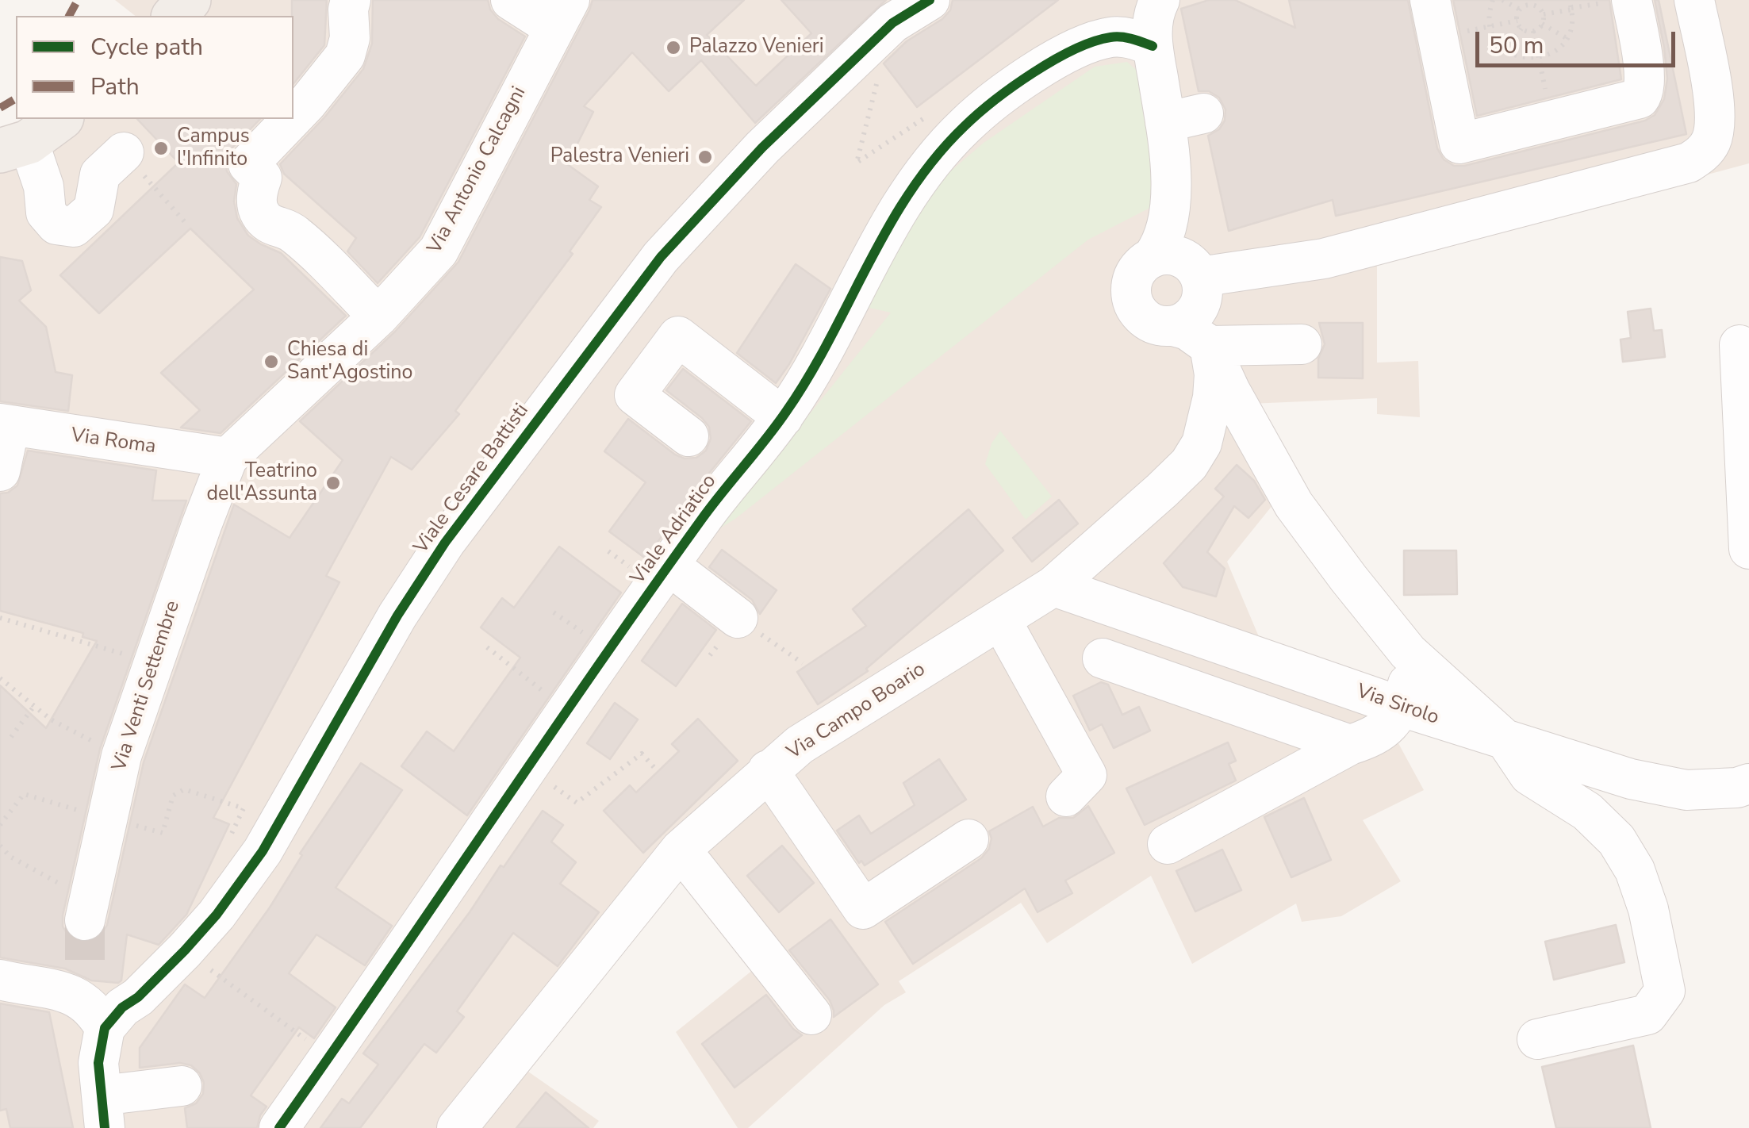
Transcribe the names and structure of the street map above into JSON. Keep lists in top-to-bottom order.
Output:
{
  "streets": {
    "street": [
      "Via Antonio Calcagni",
      "Via Roma",
      "Viale Cesare Battisti",
      "Viale Adriatico",
      "Via Venti Settembre",
      "Via Sirolo",
      "Via Campo Boario"
    ]
  },
  "crossings": [
    ["Via Antonio Calcagni", "Via Roma"],
    ["Via Antonio Calcagni", "Via Venti Settembre"],
    ["Via Roma", "Via Venti Settembre"],
    ["Via Sirolo", "Via Campo Boario"]
  ],
  "places": [
    "Palazzo Venieri",
    "Campus l'Infinito",
    "Palestra Venieri",
    "Chiesa di Sant'Agostino",
    "Teatrino dell'Assunta"
  ],
  "legend": ["Cycle path", "Path"],
  "scale_bar": "50 m"
}
